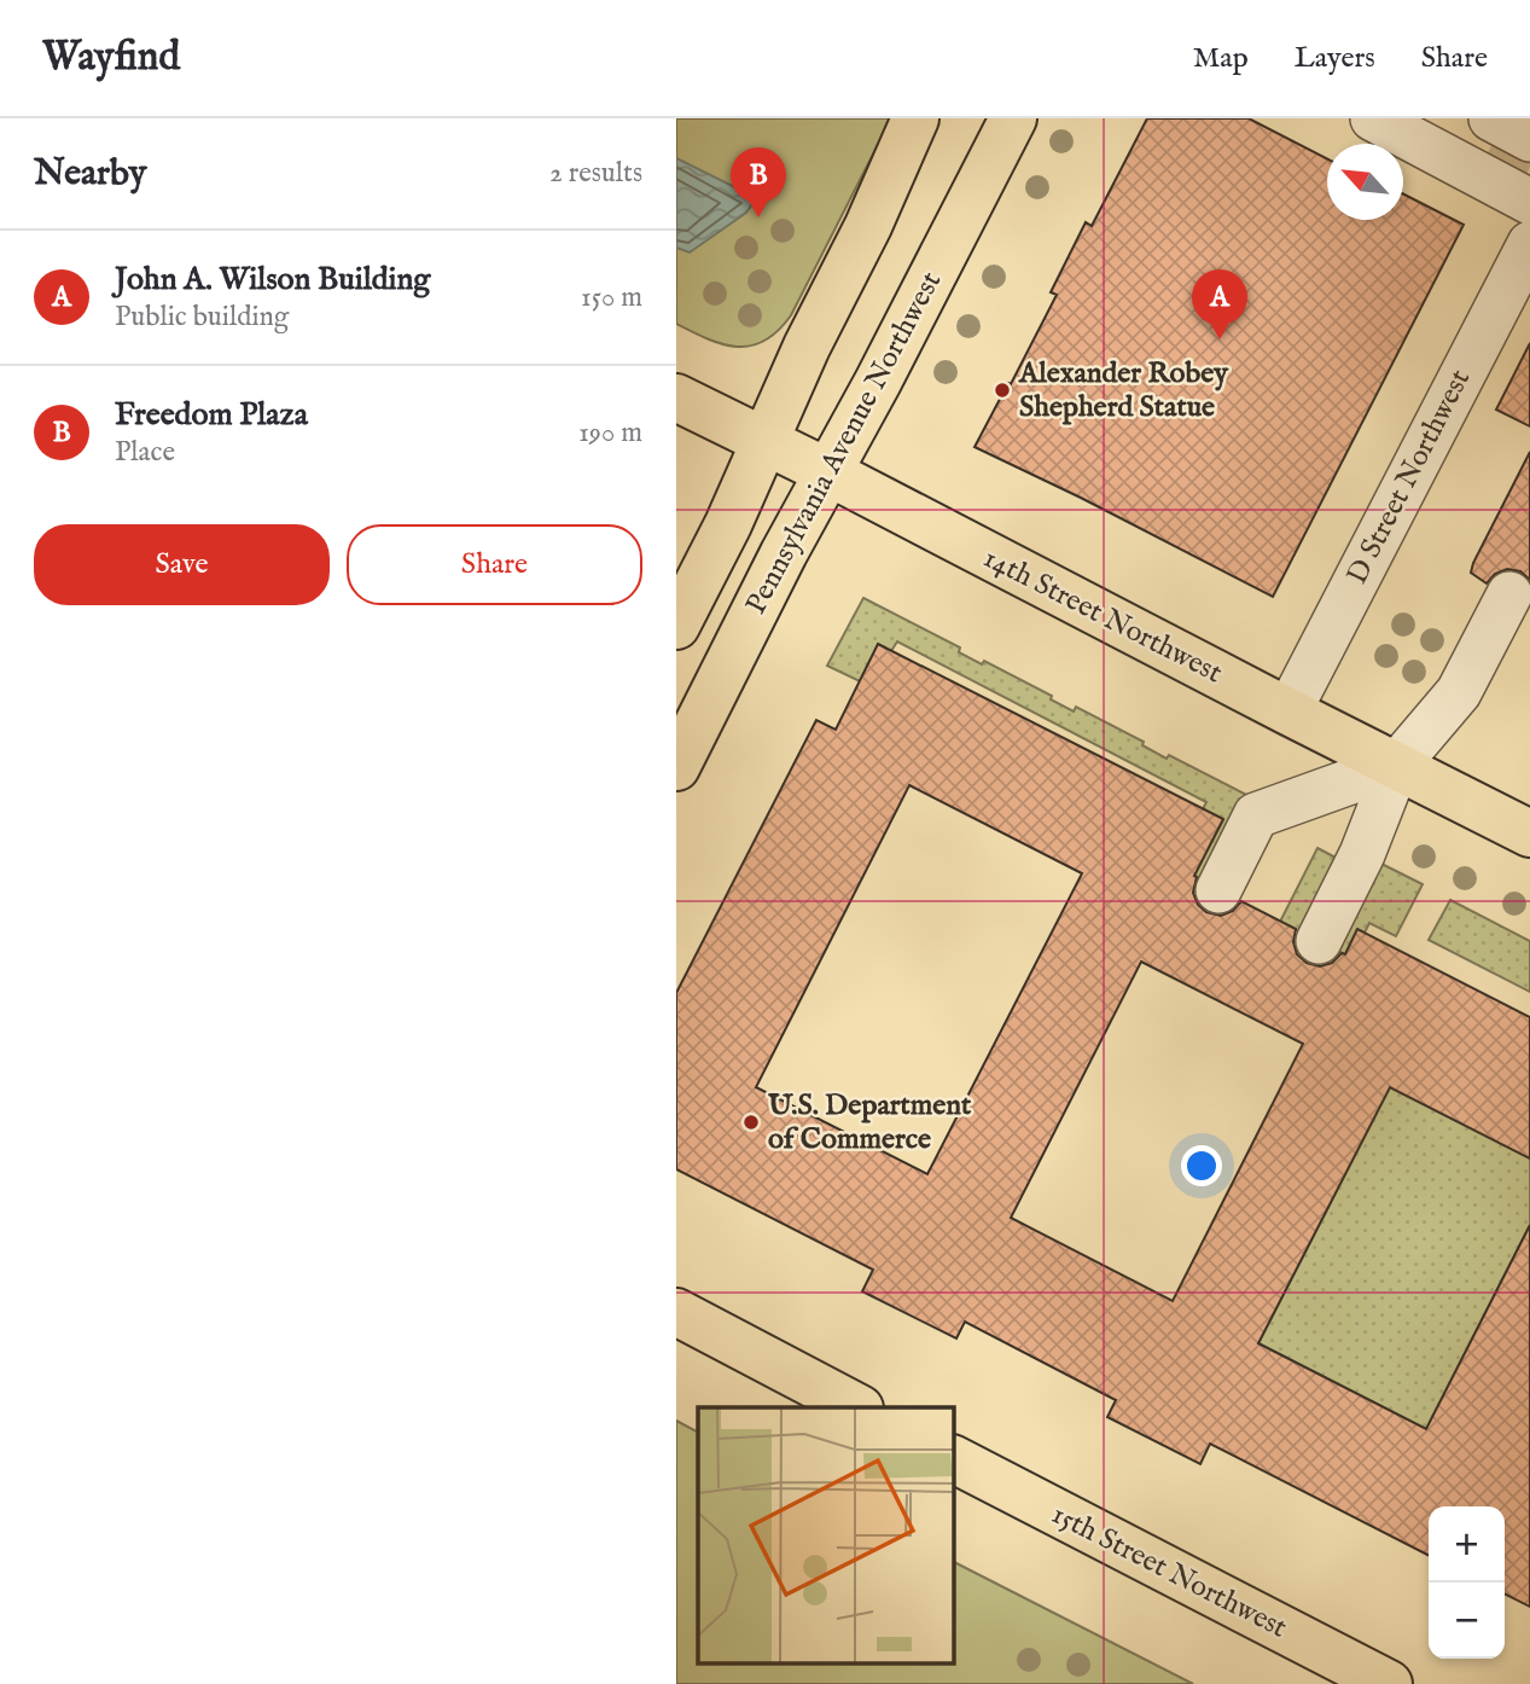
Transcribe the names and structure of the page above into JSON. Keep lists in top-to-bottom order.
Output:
{
  "streets": {
    "main road": ["Pennsylvania Avenue Northwest", "14th Street Northwest", "15th Street Northwest"],
    "street": ["D Street Northwest"]
  },
  "crossings": [
    ["Pennsylvania Avenue Northwest", "14th Street Northwest"],
    ["D Street Northwest", "14th Street Northwest"]
  ],
  "places": ["Alexander Robey Shepherd Statue", "U.S. Department of Commerce"],
  "north": "top left",
  "page": {
    "header": "Wayfind",
    "nav": ["Map", "Layers", "Share"],
    "heading": ["Nearby", "2 results"],
    "pins": ["B", "A"],
    "list": [
      {
        "mark": "A",
        "name": "John A. Wilson Building",
        "note": "Public building",
        "value": "150 m"
      },
      {
        "mark": "B",
        "name": "Freedom Plaza",
        "note": "Place",
        "value": "190 m"
      }
    ],
    "buttons": ["Save", "Share"],
    "map_buttons": ["+", "−"]
  }
}
